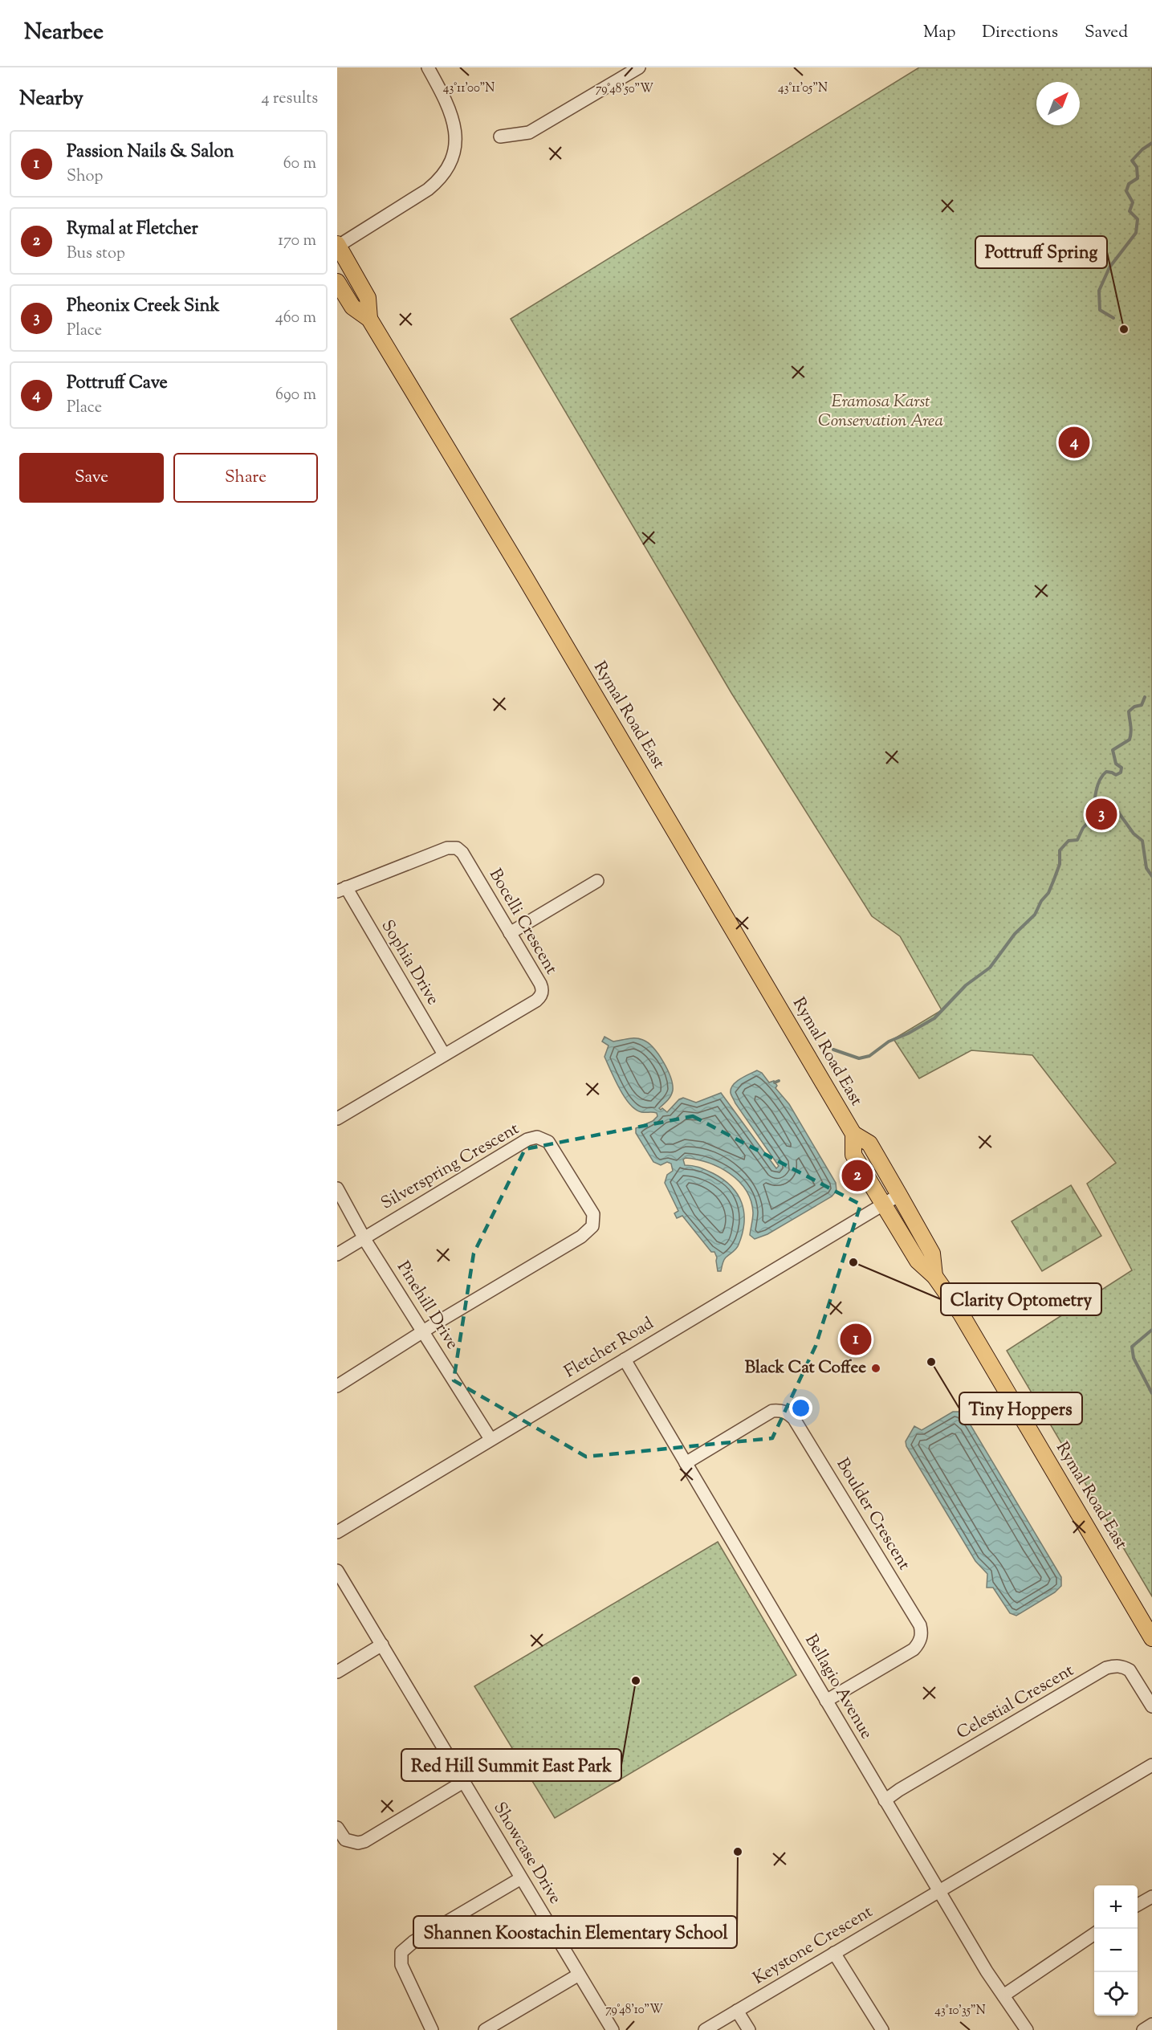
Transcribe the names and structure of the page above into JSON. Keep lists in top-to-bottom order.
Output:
{
  "streets": {
    "main road": ["Rymal Road East"],
    "street": [
      "Bocelli Crescent",
      "Sophia Drive",
      "Silverspring Crescent",
      "Pinehill Drive",
      "Fletcher Road",
      "Boulder Crescent",
      "Bellagio Avenue",
      "Celestial Crescent",
      "Showcase Drive",
      "Keystone Crescent"
    ]
  },
  "crossings": [
    ["Rymal Road East", "Fletcher Road"],
    ["Bocelli Crescent", "Sophia Drive"],
    ["Silverspring Crescent", "Pinehill Drive"],
    ["Pinehill Drive", "Fletcher Road"],
    ["Fletcher Road", "Bellagio Avenue"],
    ["Boulder Crescent", "Bellagio Avenue"],
    ["Bellagio Avenue", "Celestial Crescent"],
    ["Bellagio Avenue", "Keystone Crescent"]
  ],
  "parks": ["Eramosa Karst Conservation Area"],
  "places": [
    "Pottruff Spring",
    "Clarity Optometry",
    "Tiny Hoppers",
    "Black Cat Coffee",
    "Red Hill Summit East Park",
    "Shannen Koostachin Elementary School"
  ],
  "north": "top right",
  "page": {
    "header": "Nearbee",
    "nav": ["Map", "Directions", "Saved"],
    "heading": ["Nearby", "4 results"],
    "list": [
      {
        "mark": "1",
        "name": "Passion Nails & Salon",
        "note": "Shop",
        "value": "60 m"
      },
      {
        "mark": "2",
        "name": "Rymal at Fletcher",
        "note": "Bus stop",
        "value": "170 m"
      },
      {
        "mark": "3",
        "name": "Pheonix Creek Sink",
        "note": "Place",
        "value": "460 m"
      },
      {
        "mark": "4",
        "name": "Pottruff Cave",
        "note": "Place",
        "value": "690 m"
      }
    ],
    "pins": [
      "4",
      "3",
      "2",
      "1"
    ],
    "buttons": ["Save", "Share"],
    "map_buttons": ["+", "−"]
  },
  "coordinates": [
    "43°11'00\"N",
    "43°11'05\"N",
    "79°48'50\"W",
    "79°48'10\"W",
    "43°10'35\"N"
  ]
}
